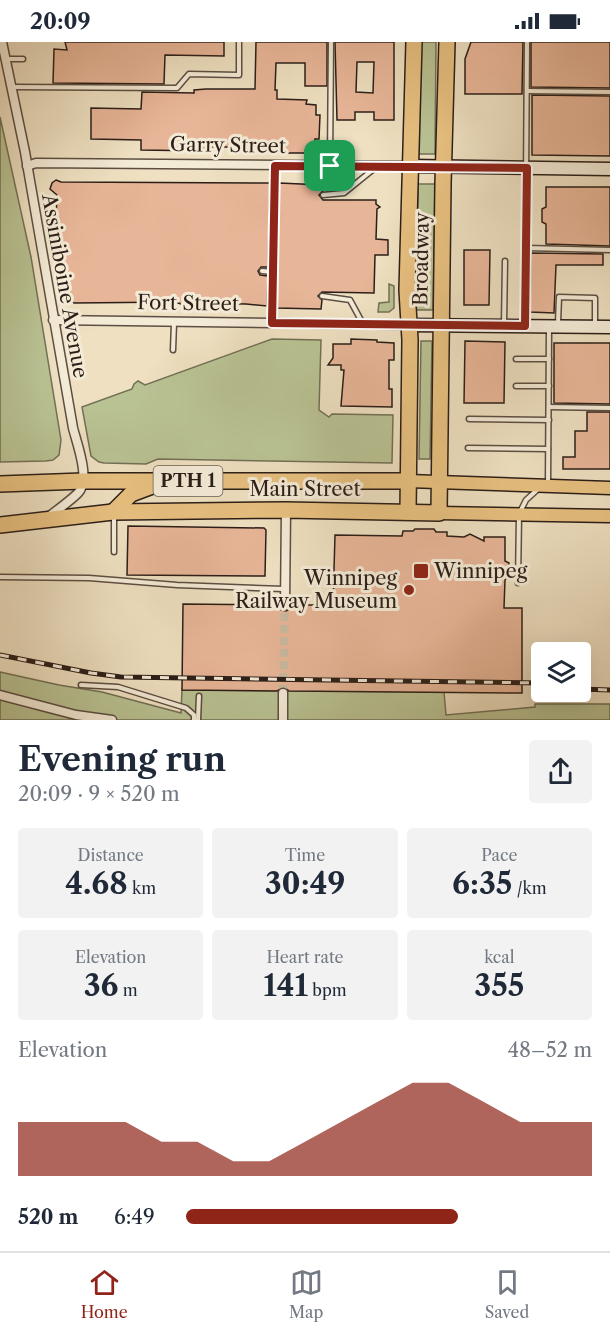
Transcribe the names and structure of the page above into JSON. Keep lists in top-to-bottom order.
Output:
{
  "streets": {
    "highway": ["Broadway", "PTH 1", "Main Street"],
    "street": ["Garry Street", "Assiniboine Avenue", "Fort Street"]
  },
  "crossings": [
    ["Garry Street", "Broadway"],
    ["Garry Street", "Assiniboine Avenue"],
    ["Broadway", "Fort Street"],
    ["Broadway", "Main Street"],
    ["Assiniboine Avenue", "Fort Street"],
    ["Assiniboine Avenue", "Main Street"]
  ],
  "places": {
    "transit": ["Winnipeg"],
    "other": ["Winnipeg Railway Museum"]
  },
  "page": {
    "status": "20:09",
    "heading": ["Evening run", "20:09 · 9 × 520 m"],
    "stats": [
      ["Distance", "4.68 km"],
      ["Time", "30:49"],
      ["Pace", "6:35 /km"],
      ["Elevation", "36 m"],
      ["Heart rate", "141 bpm"],
      ["kcal", "355"]
    ],
    "chart": ["Elevation", "48–52 m"],
    "list": [
      {
        "name": "520 m",
        "note": "6:49"
      }
    ],
    "tabs": ["Home", "Map", "Saved"]
  }
}
